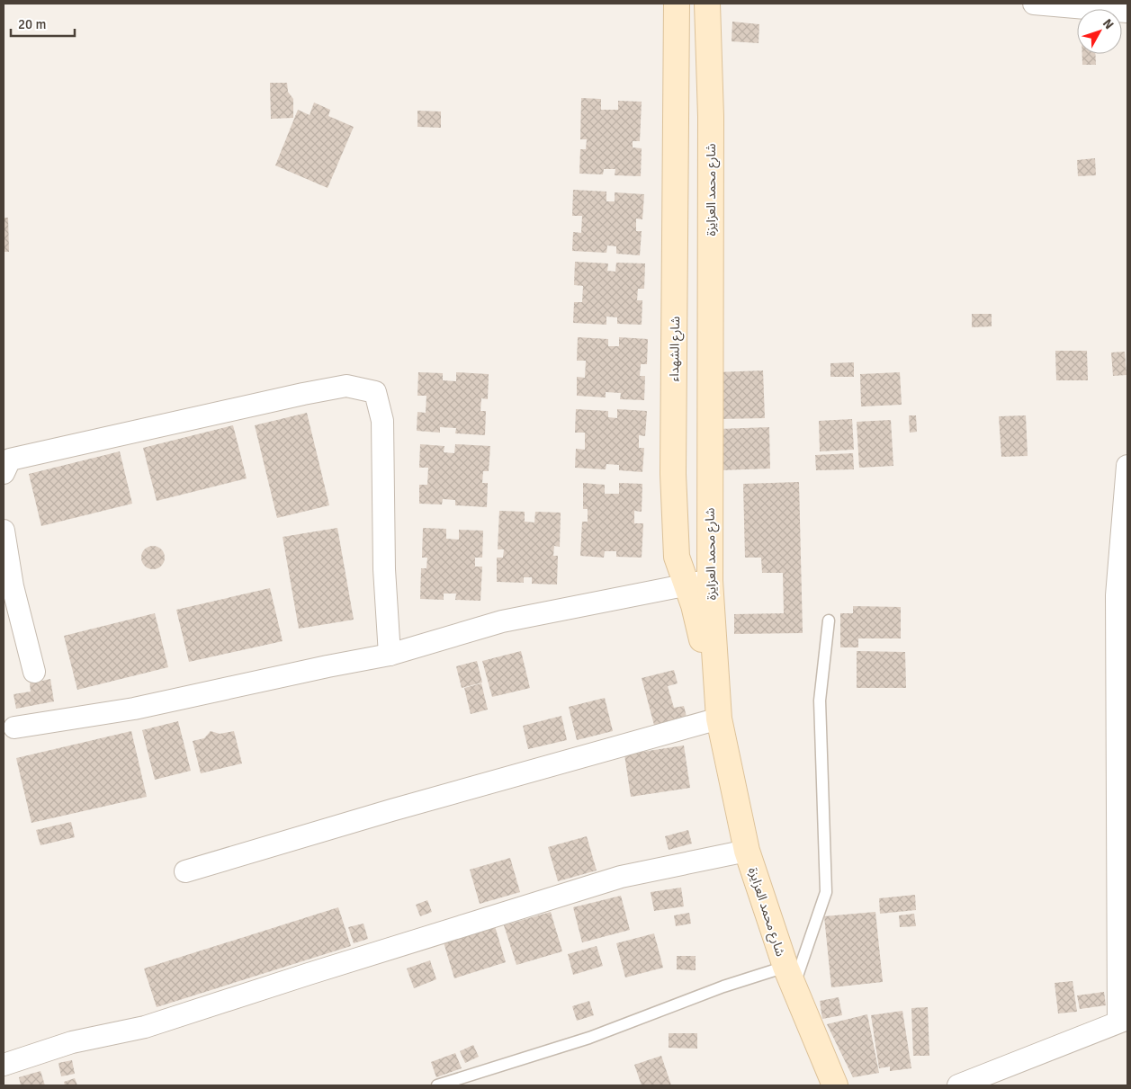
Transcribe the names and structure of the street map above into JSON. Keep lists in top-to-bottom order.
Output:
{
  "streets": {
    "main road": ["شارع محمد العزايزة", "شارع الشهداء"]
  },
  "crossings": [
    ["شارع محمد العزايزة", "شارع الشهداء"]
  ],
  "scale_bar": "20 m",
  "north": "top right"
}
